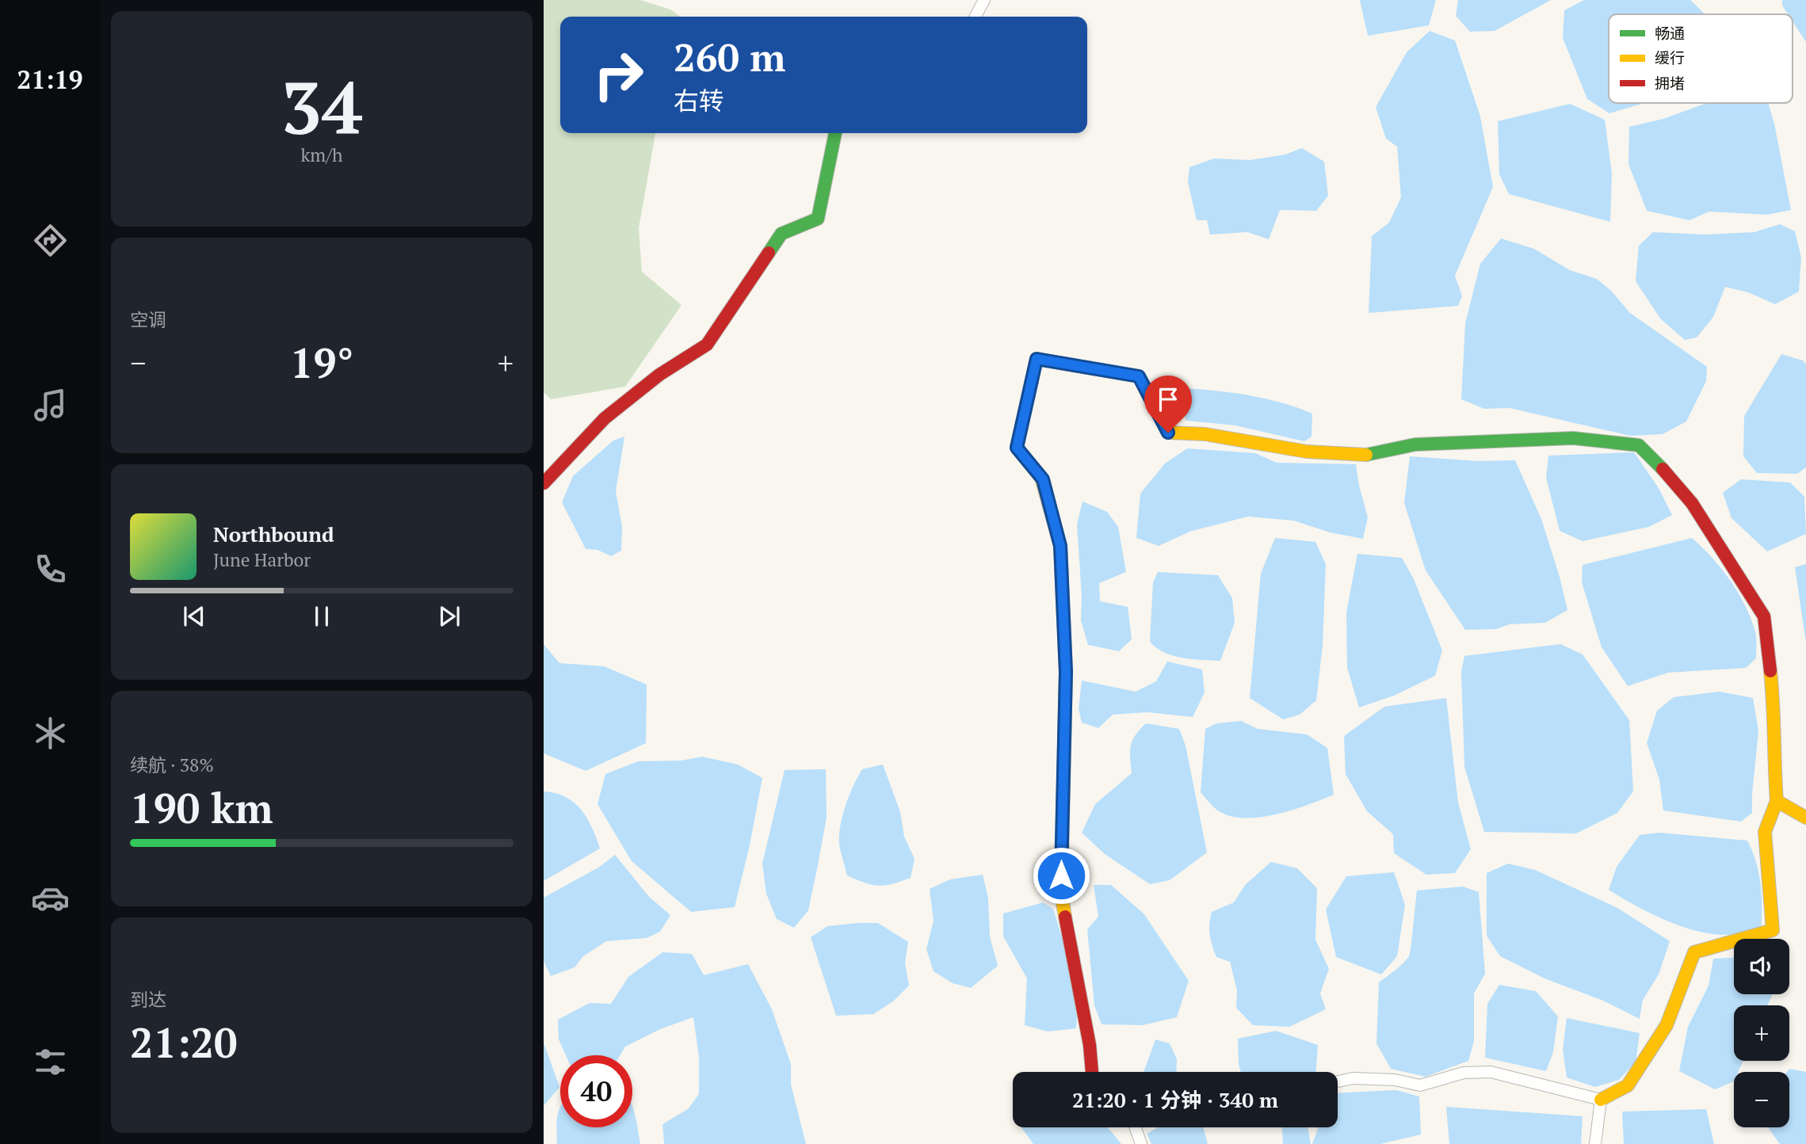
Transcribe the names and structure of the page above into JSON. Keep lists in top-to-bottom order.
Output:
{
  "legend": ["畅通", "缓行", "拥堵"],
  "page": {
    "tabs": "21:19",
    "tile": [
      ["34", "km/h"],
      "空调",
      ["续航 · 38%", "190 km"],
      ["到达", "21:20"]
    ],
    "turn": ["260 m", "右转"],
    "heat": ["−", "19°", "+"],
    "song": ["Northbound", "June Harbor"],
    "map_buttons": ["+", "−"],
    "limit": "40",
    "trip": "21:20 · 1 分钟 · 340 m"
  }
}
